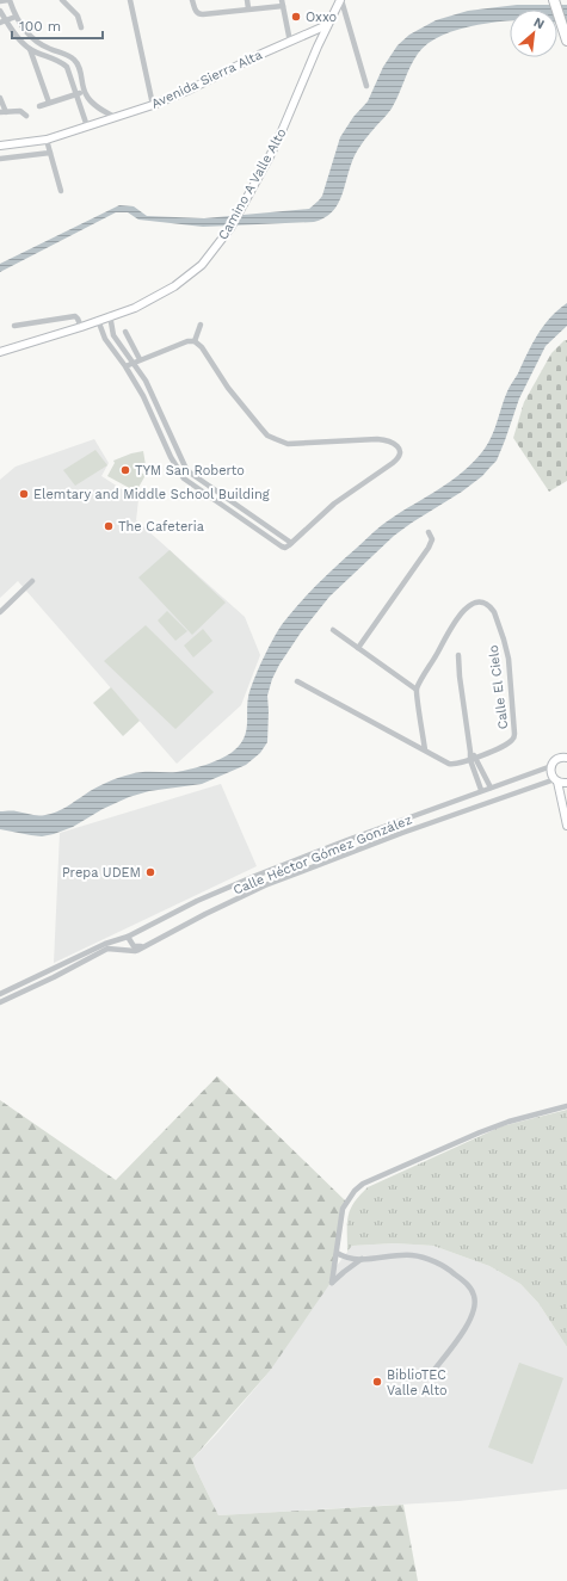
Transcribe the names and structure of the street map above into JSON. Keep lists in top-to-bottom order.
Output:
{
  "streets": {
    "street": [
      "Avenida Sierra Alta",
      "Camino A Valle Alto",
      "Calle El Cielo",
      "Calle Héctor Gómez González"
    ]
  },
  "crossings": [
    ["Avenida Sierra Alta", "Camino A Valle Alto"]
  ],
  "places": [
    "Oxxo",
    "TYM San Roberto",
    "Elemtary and Middle School Building",
    "The Cafeteria",
    "Prepa UDEM",
    "BiblioTEC Valle Alto"
  ],
  "scale_bar": "100 m",
  "north": "top right"
}
